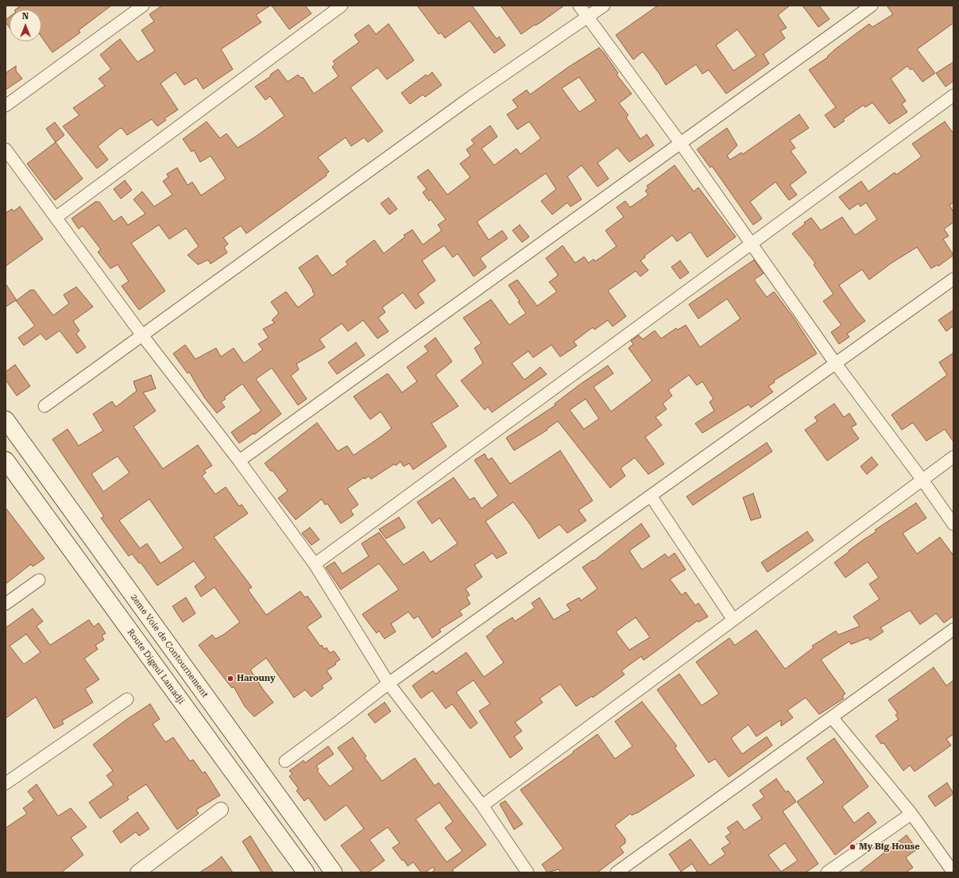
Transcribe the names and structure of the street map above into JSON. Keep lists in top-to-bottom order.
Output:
{
  "streets": {
    "main road": ["2eme Voie de Contournement", "Route Digeul Lamadji"]
  },
  "places": ["Harouny", "My Big House"],
  "north": "top"
}
